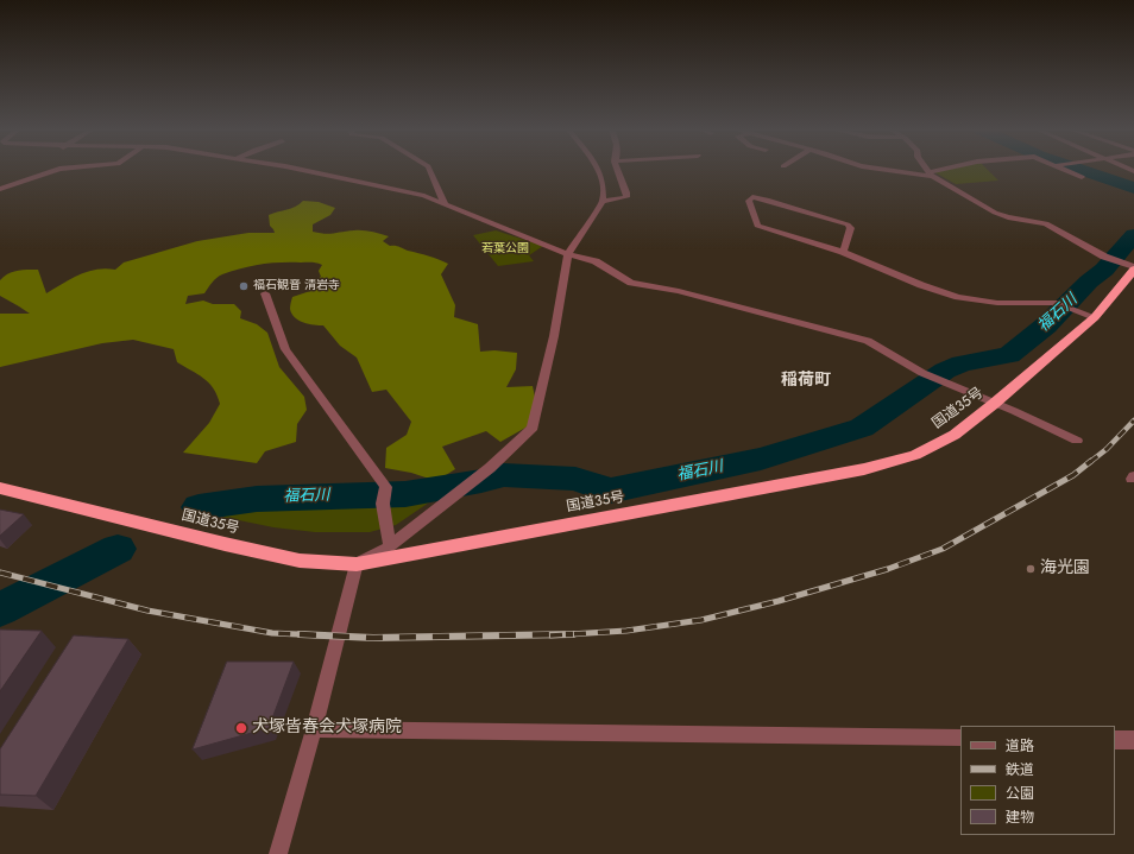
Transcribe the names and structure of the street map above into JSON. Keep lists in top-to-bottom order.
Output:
{
  "streets": {
    "highway": ["国道35号"]
  },
  "districts": ["稲荷町"],
  "water": ["福石川"],
  "parks": ["若葉公園"],
  "places": ["福石観音 清岩寺", "海光園", "犬塚皆春会犬塚病院"],
  "legend": [
    "道路",
    "鉄道",
    "公園",
    "建物"
  ]
}
